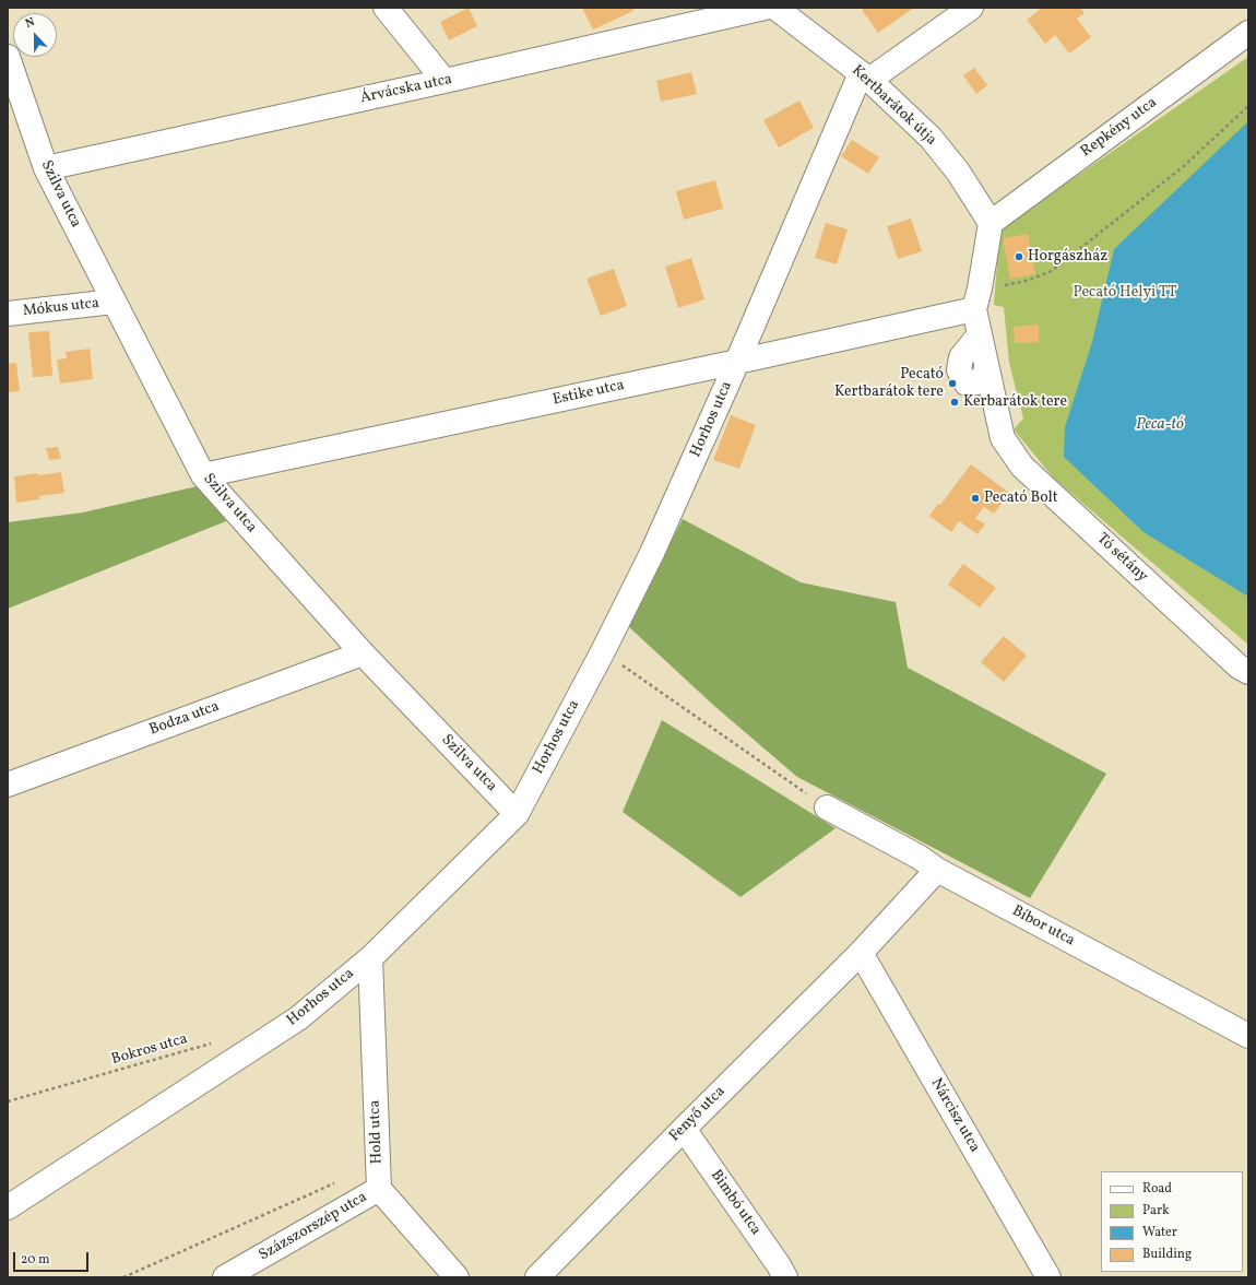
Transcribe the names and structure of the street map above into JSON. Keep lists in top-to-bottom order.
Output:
{
  "streets": {
    "street": [
      "Árvácska utca",
      "Kertbarátok útja",
      "Repkény utca",
      "Szilva utca",
      "Mókus utca",
      "Estike utca",
      "Horhos utca",
      "Tó sétány",
      "Bodza utca",
      "Bíbor utca",
      "Fenyő utca",
      "Nárcisz utca",
      "Hold utca",
      "Bimbó utca",
      "Százszorszép utca"
    ],
    "path": ["Bokros utca"]
  },
  "crossings": [
    ["Árvácska utca", "Szilva utca"],
    ["Kertbarátok útja", "Repkény utca"],
    ["Kertbarátok útja", "Horhos utca"],
    ["Szilva utca", "Mókus utca"],
    ["Szilva utca", "Estike utca"],
    ["Szilva utca", "Horhos utca"],
    ["Szilva utca", "Bodza utca"],
    ["Estike utca", "Horhos utca"],
    ["Estike utca", "Tó sétány"],
    ["Horhos utca", "Hold utca"],
    ["Fenyő utca", "Nárcisz utca"],
    ["Fenyő utca", "Bimbó utca"],
    ["Hold utca", "Százszorszép utca"]
  ],
  "water": ["Peca-tó"],
  "parks": ["Pecató Helyi TT"],
  "places": [
    "Horgászház",
    "Pecató Kertbarátok tere",
    "Kerbarátok tere",
    "Pecató Bolt"
  ],
  "legend": [
    "Road",
    "Park",
    "Water",
    "Building"
  ],
  "scale_bar": "20 m",
  "north": "top"
}
